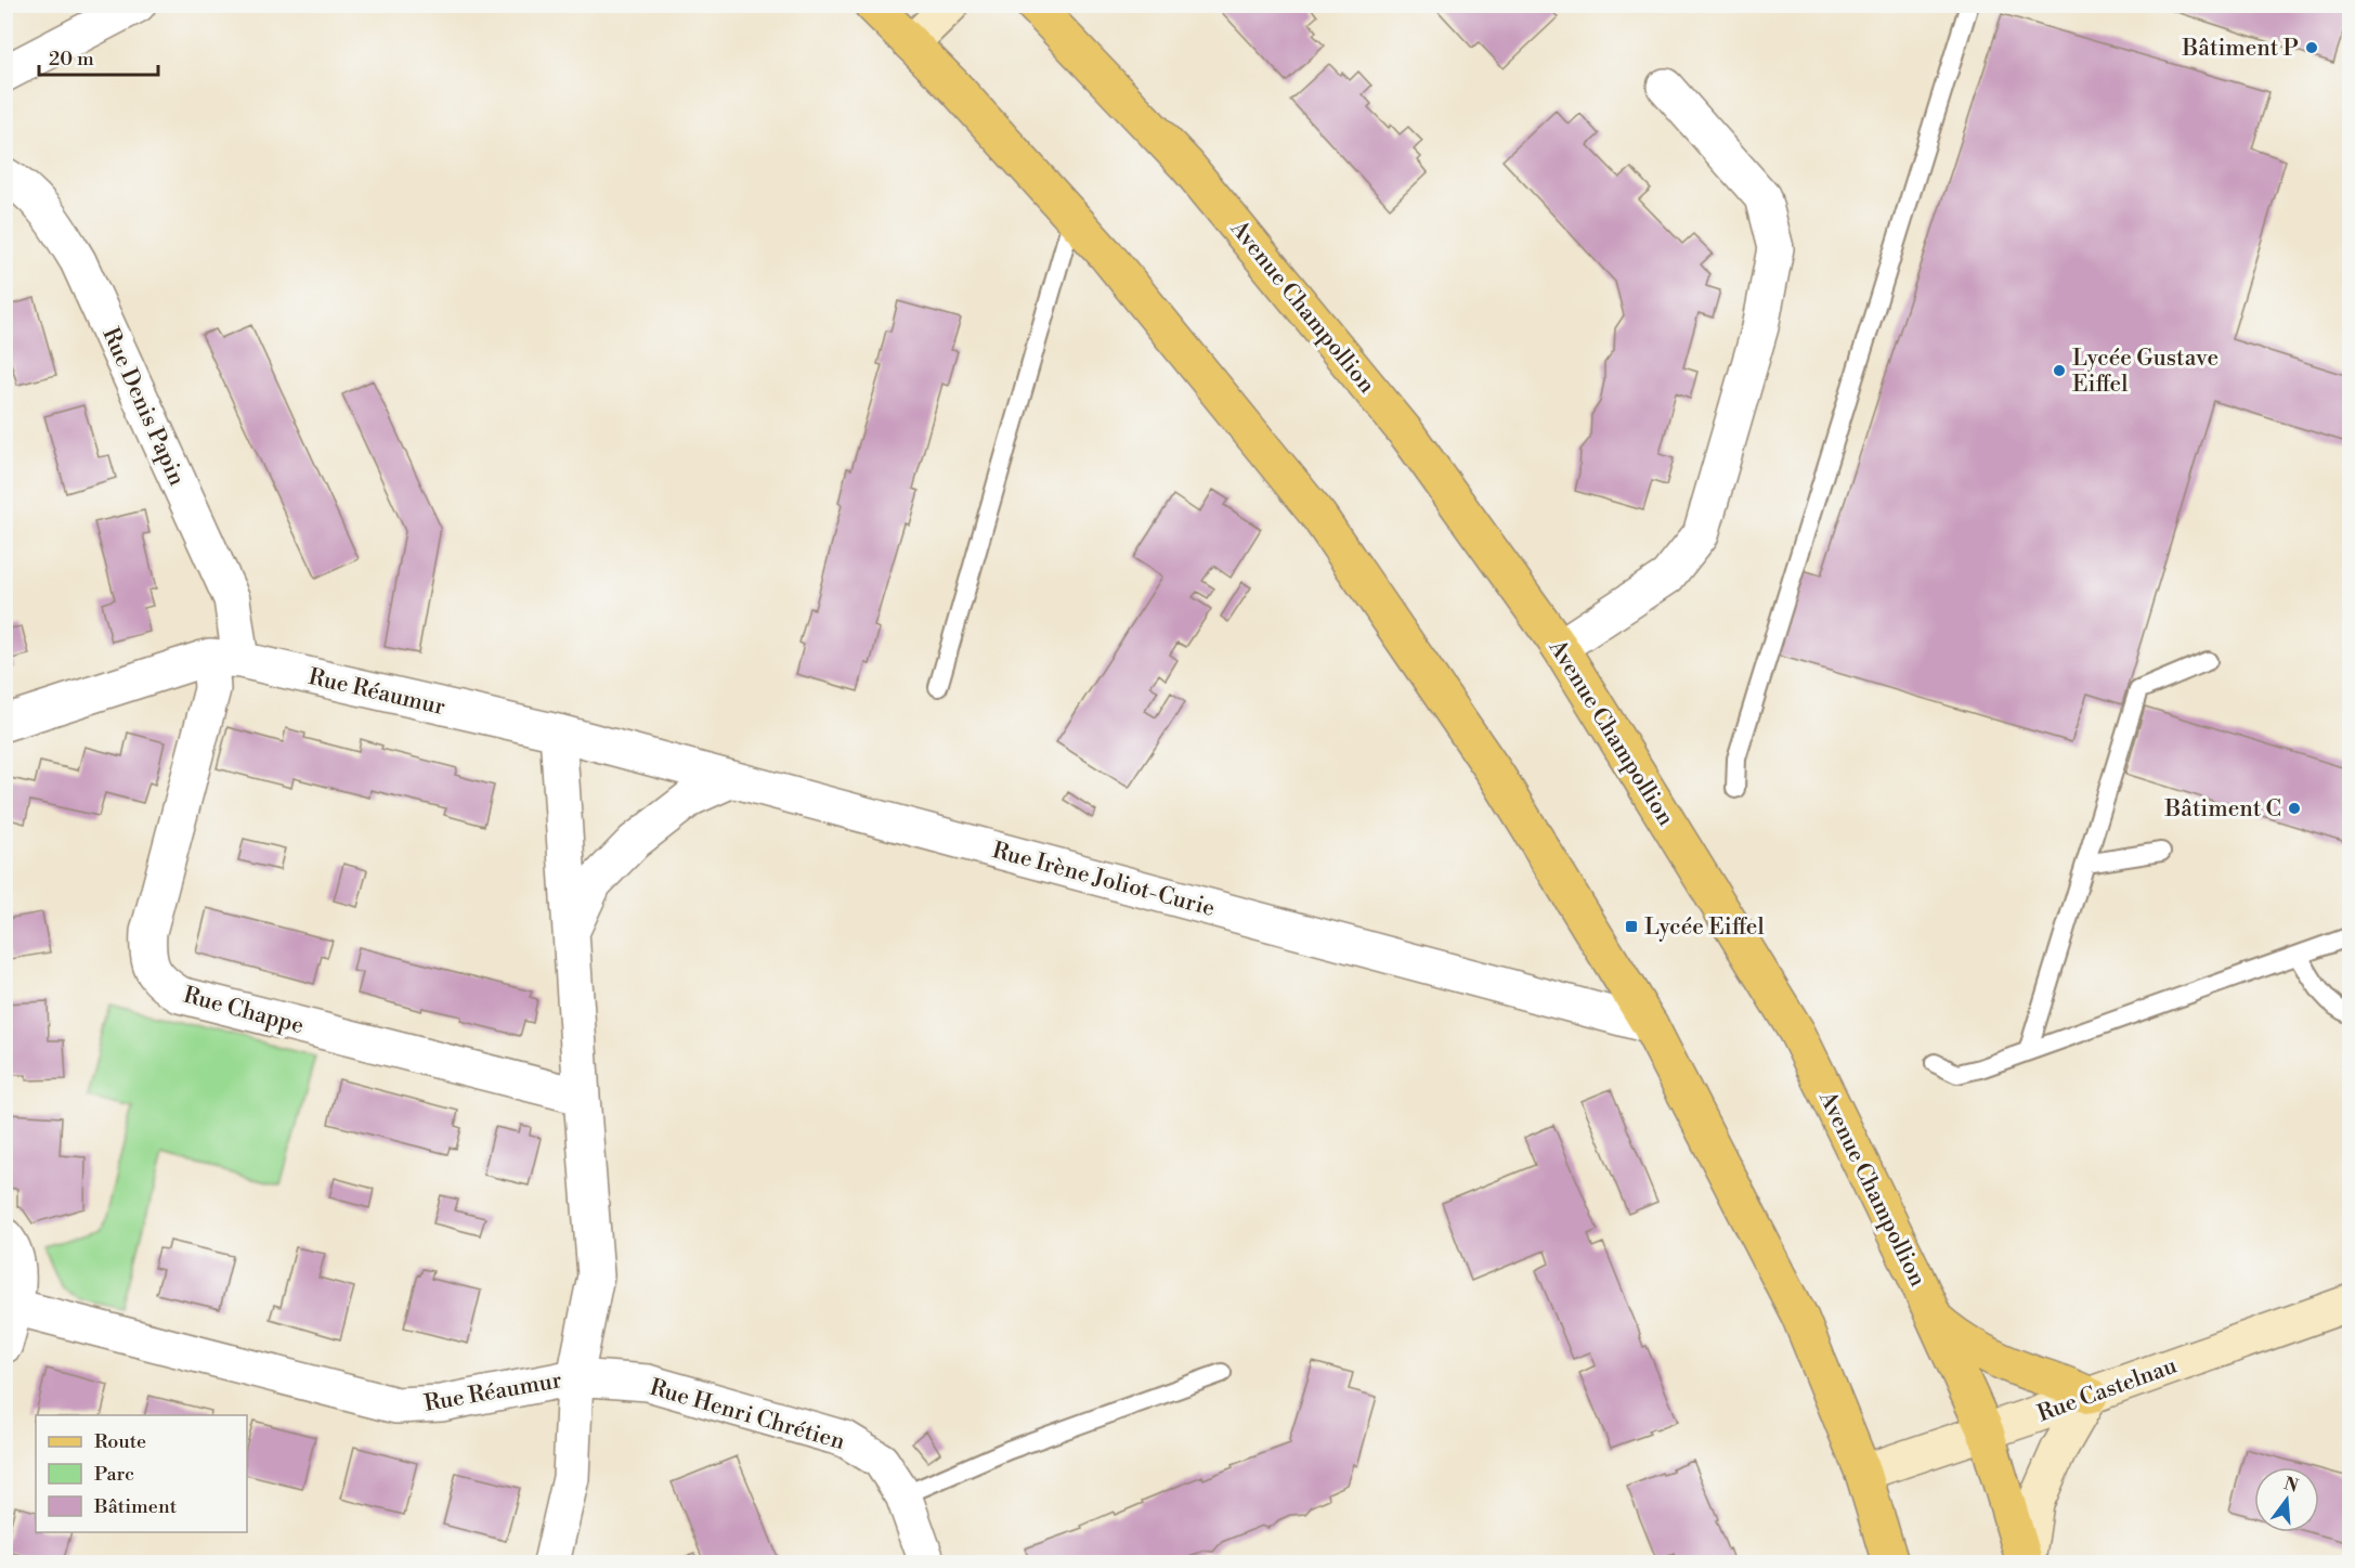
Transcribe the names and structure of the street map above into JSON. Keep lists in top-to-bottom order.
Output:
{
  "streets": {
    "main road": ["Avenue Champollion"],
    "street": [
      "Rue Denis Papin",
      "Rue Réaumur",
      "Rue Irène Joliot-Curie",
      "Rue Chappe",
      "Rue Castelnau",
      "Rue Henri Chrétien"
    ]
  },
  "crossings": [
    ["Avenue Champollion", "Rue Castelnau"],
    ["Rue Denis Papin", "Rue Réaumur"],
    ["Rue Denis Papin", "Rue Chappe"],
    ["Rue Réaumur", "Rue Irène Joliot-Curie"],
    ["Rue Réaumur", "Rue Chappe"],
    ["Rue Réaumur", "Rue Henri Chrétien"]
  ],
  "places": {
    "other": ["Bâtiment P", "Lycée Gustave Eiffel", "Bâtiment C"],
    "transit": ["Lycée Eiffel"]
  },
  "legend": ["Route", "Parc", "Bâtiment"],
  "scale_bar": "20 m",
  "north": "top"
}
